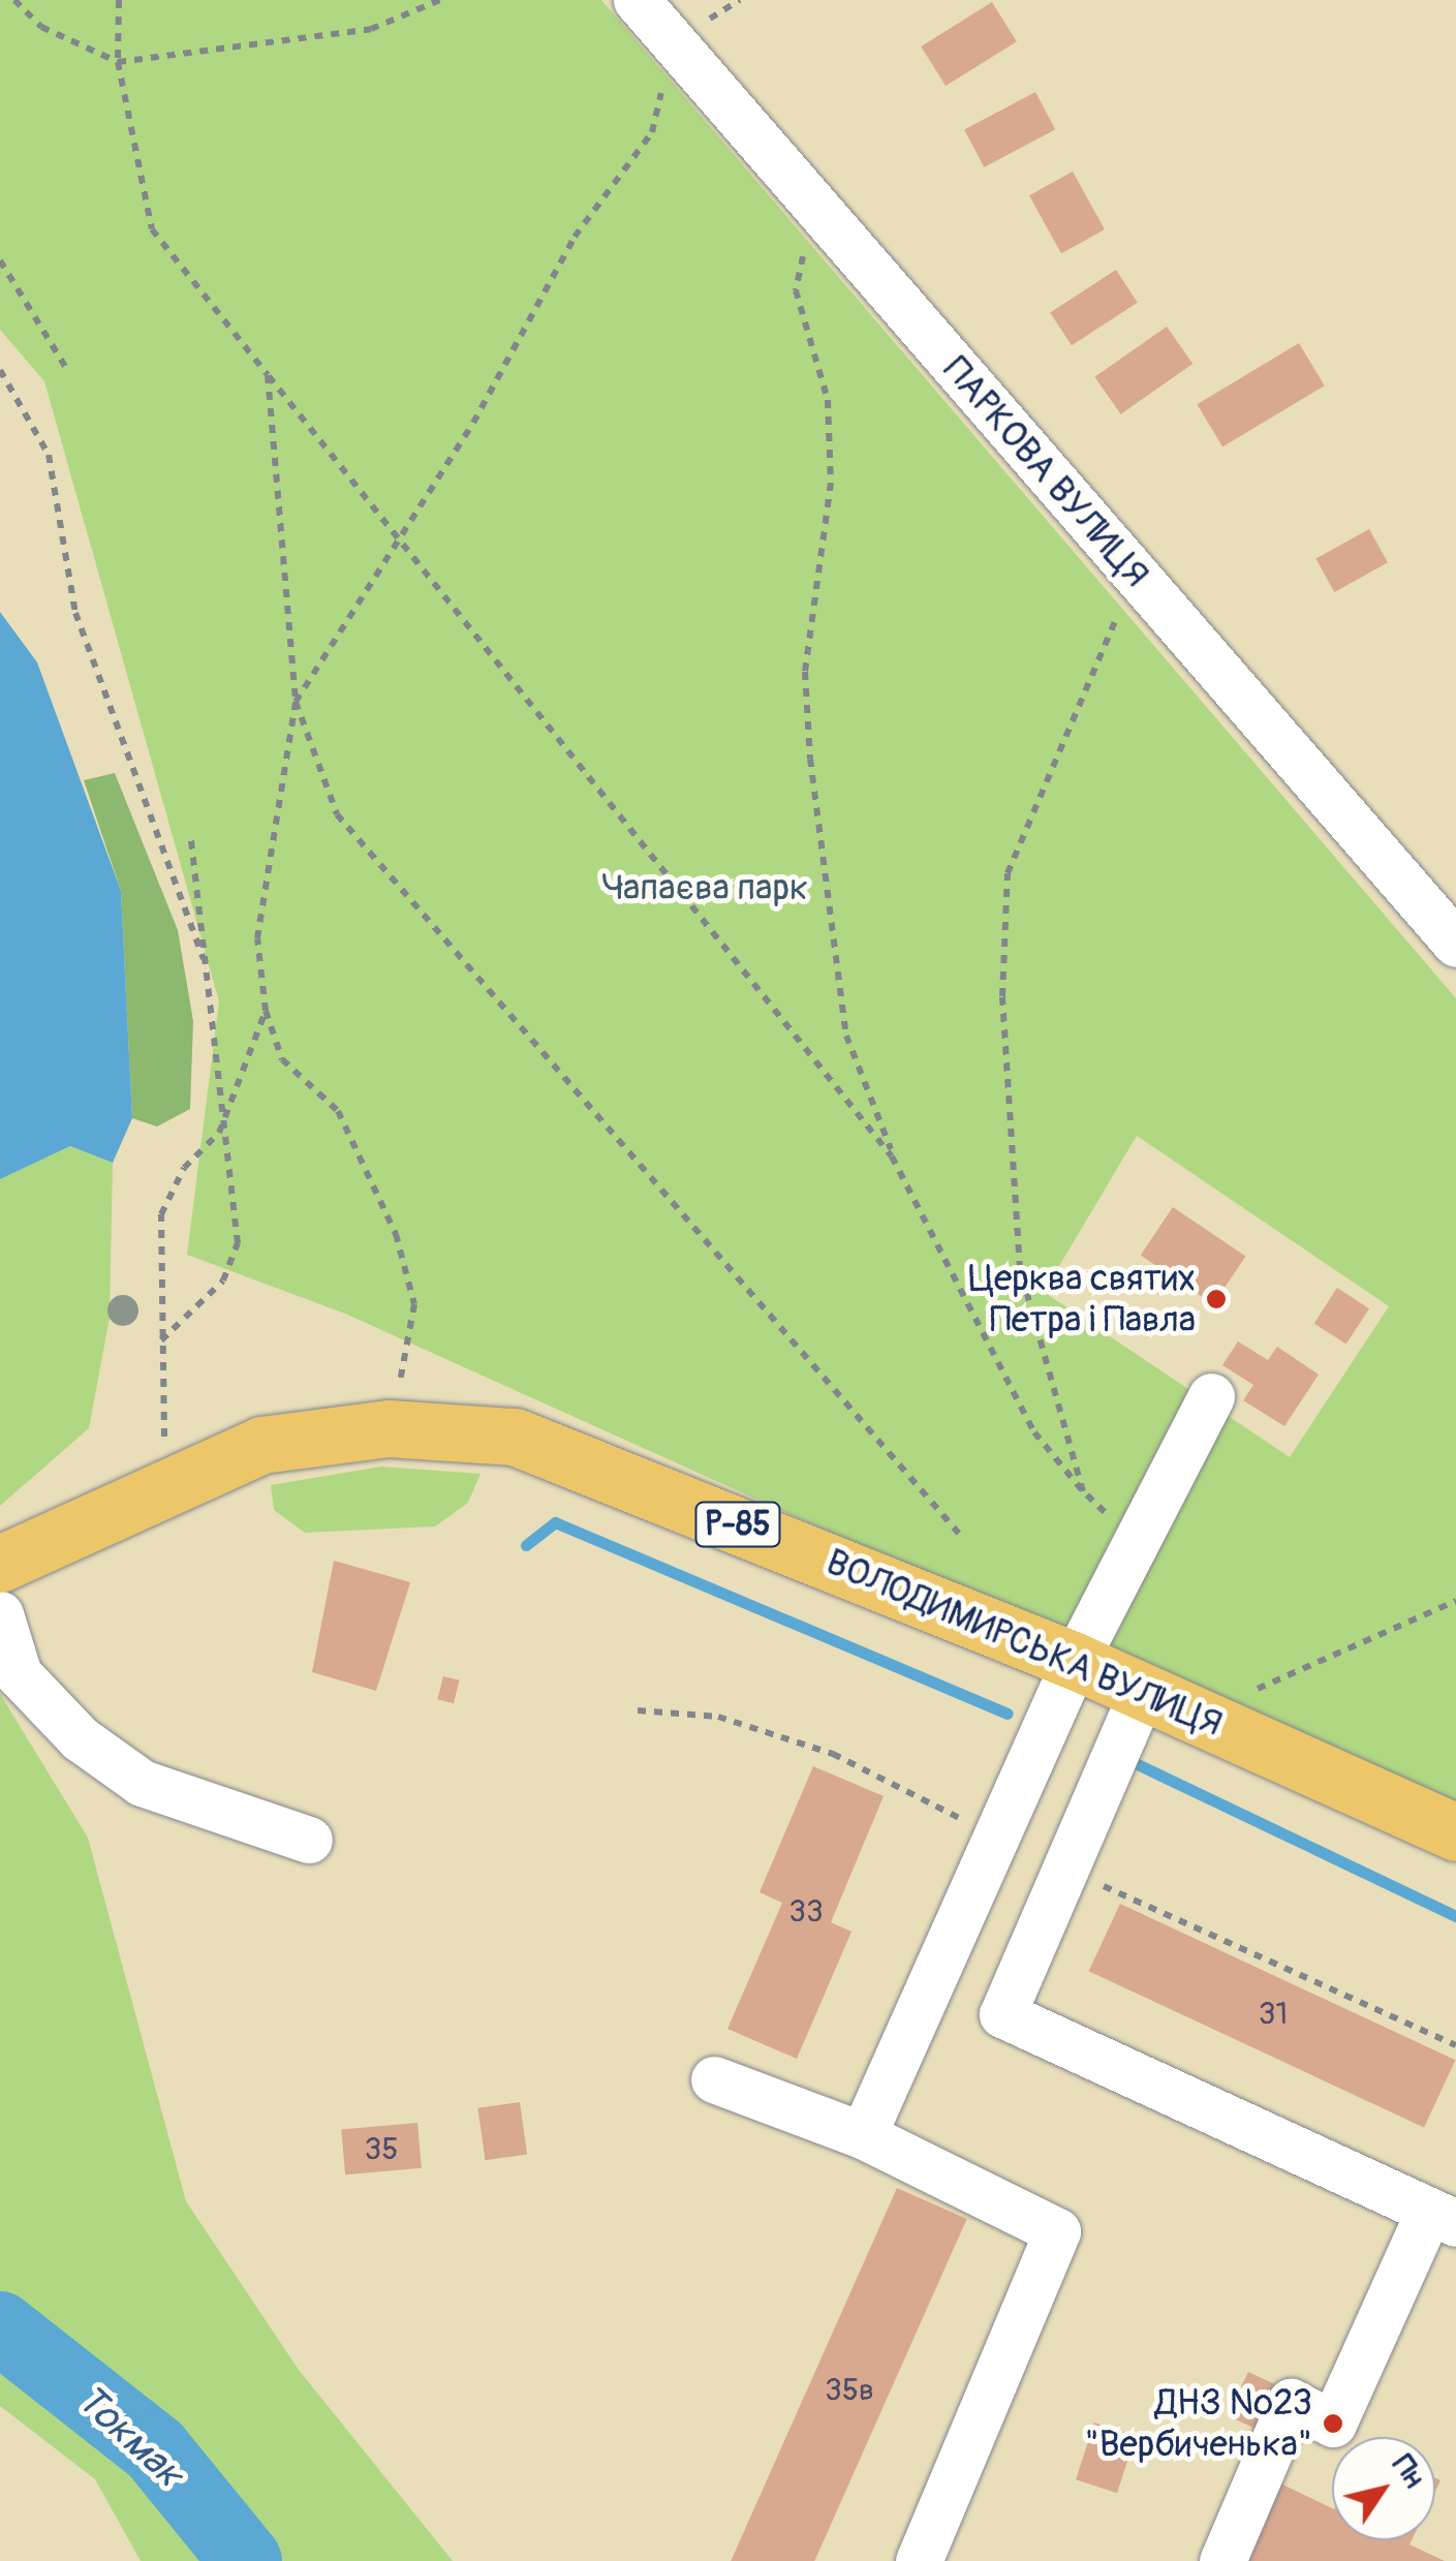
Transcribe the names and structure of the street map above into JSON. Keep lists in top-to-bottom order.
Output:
{
  "streets": {
    "main road": ["Р-85", "ВОЛОДИМИРСЬКА ВУЛИЦЯ"],
    "street": ["ПАРКОВА ВУЛИЦЯ"]
  },
  "water": ["Токмак"],
  "parks": ["Чапаєва парк"],
  "places": ["Церква святих Петра і Павла", "ДНЗ №23 \"Вербиченька\""],
  "house_numbers": [
    "33",
    "31",
    "35",
    "35в"
  ],
  "north": "top right"
}
